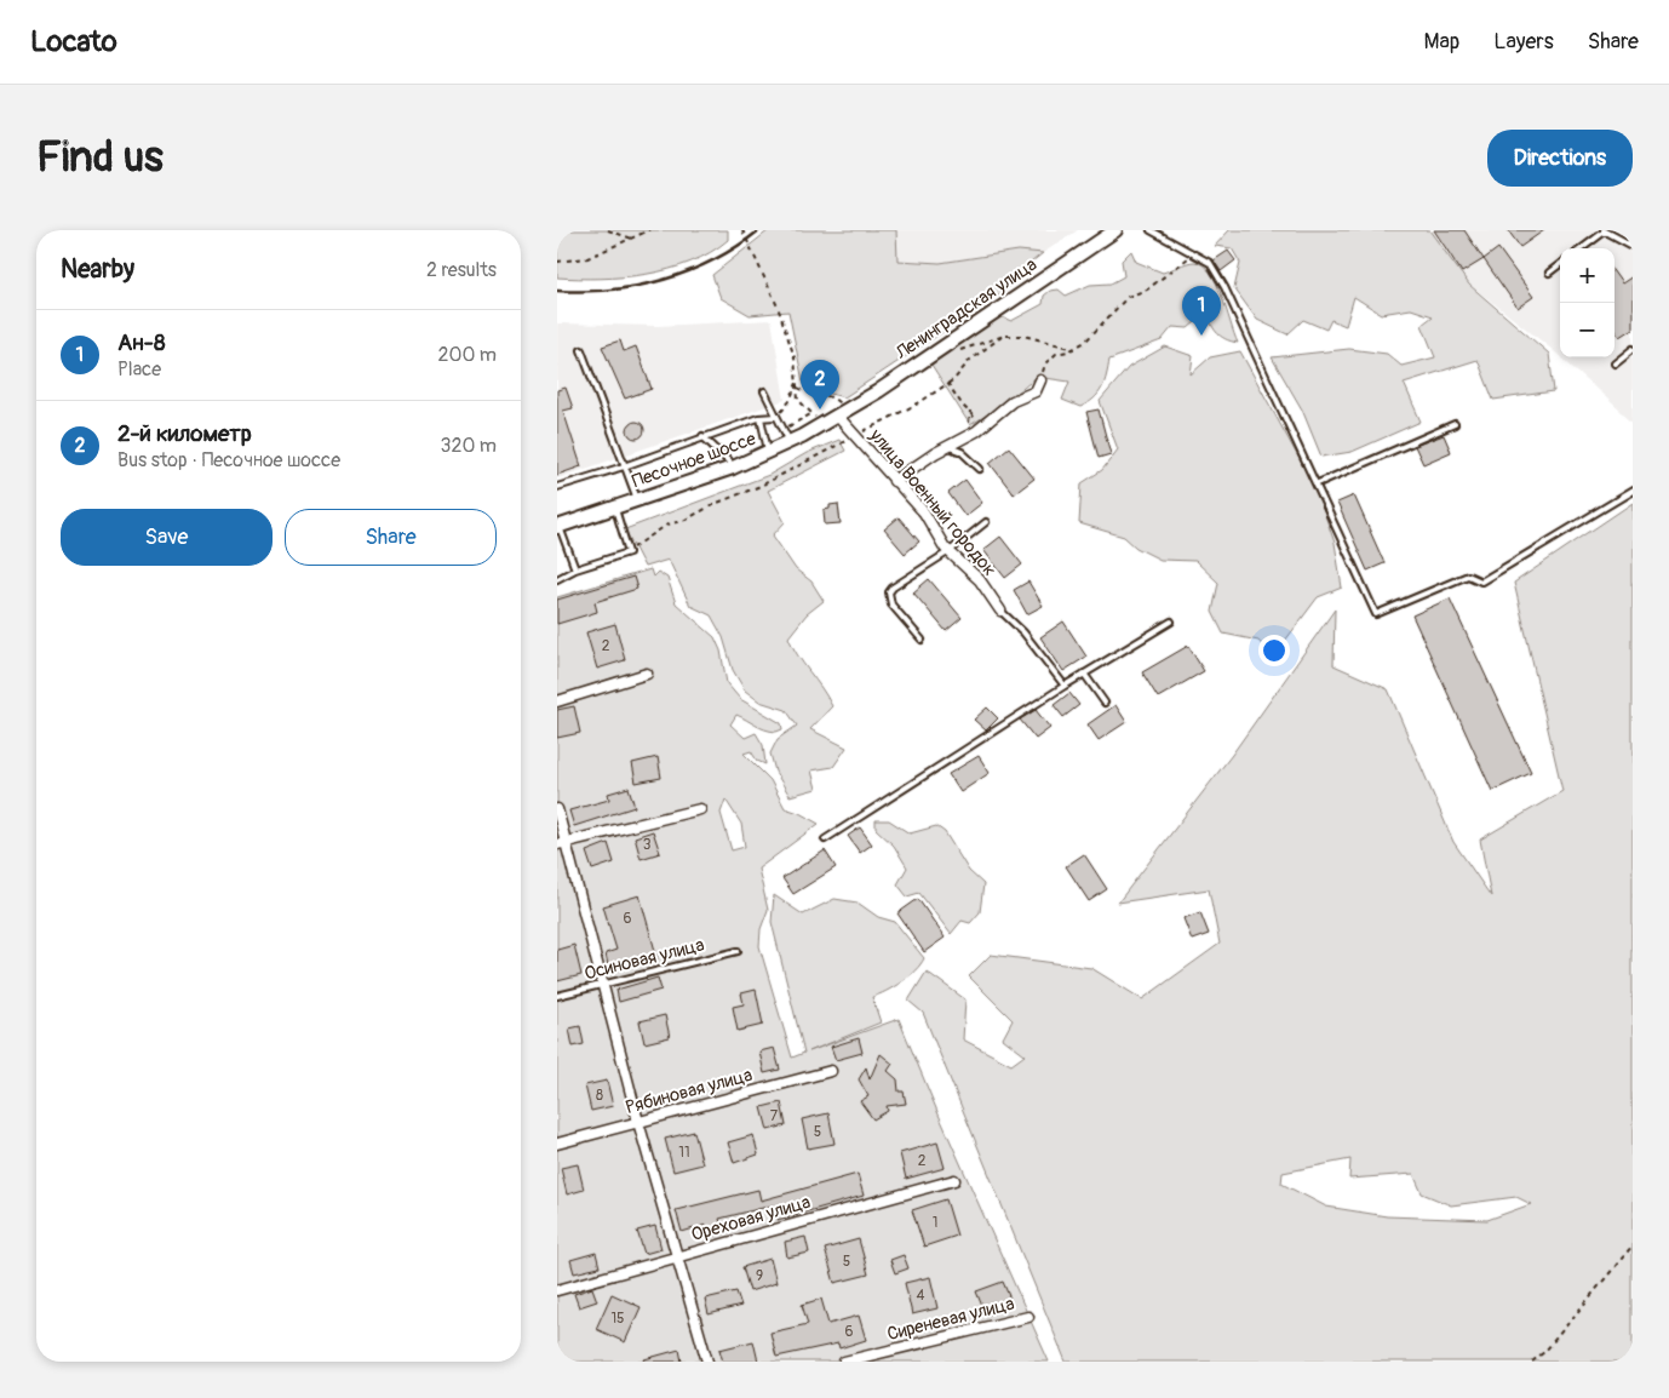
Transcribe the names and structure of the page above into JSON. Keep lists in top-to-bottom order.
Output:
{
  "streets": {
    "main road": ["Ленинградская улица", "Песочное шоссе"],
    "street": [
      "улица Военный городок",
      "Рябиновая улица",
      "Ореховая улица",
      "Сиреневая улица"
    ],
    "lane": ["Осиновая улица"]
  },
  "crossings": [
    ["Ленинградская улица", "Песочное шоссе"],
    ["Ленинградская улица", "улица Военный городок"],
    ["Песочное шоссе", "улица Военный городок"]
  ],
  "house_numbers": [
    "2",
    "3",
    "6",
    "8",
    "7",
    "5",
    "11",
    "2",
    "1",
    "5",
    "9",
    "4",
    "15",
    "6"
  ],
  "page": {
    "header": "Locato",
    "nav": ["Map", "Layers", "Share"],
    "buttons": [
      "Directions",
      ["Save", "Share"]
    ],
    "title": "Find us",
    "heading": ["Nearby", "2 results"],
    "map_buttons": ["+", "−"],
    "pins": ["1", "2"],
    "list": [
      {
        "mark": "1",
        "name": "Ан-8",
        "note": "Place",
        "value": "200 m"
      },
      {
        "mark": "2",
        "name": "2-й километр",
        "note": "Bus stop · Песочное шоссе",
        "value": "320 m"
      }
    ]
  }
}
